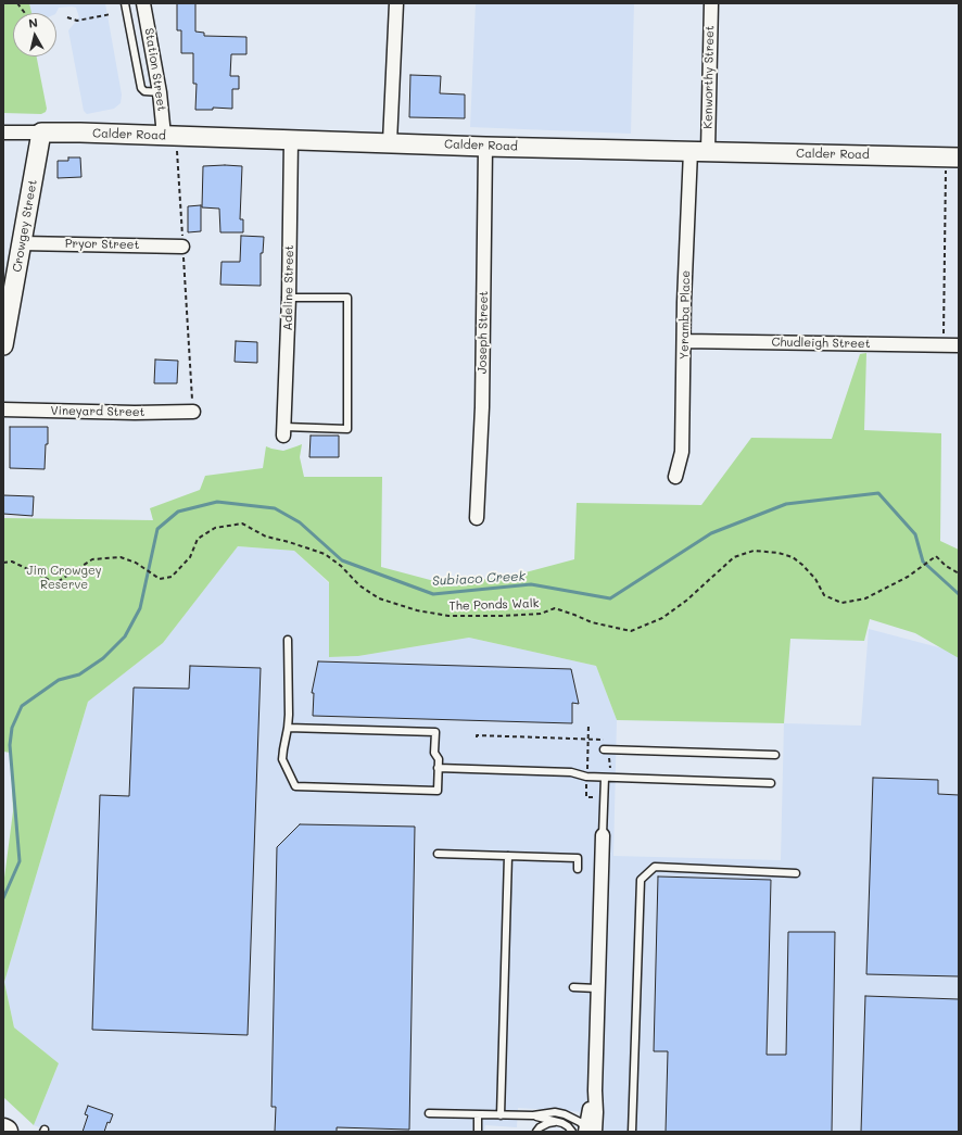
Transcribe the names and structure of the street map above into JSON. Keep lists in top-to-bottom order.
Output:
{
  "streets": {
    "street": [
      "Station Street",
      "Kenworthy Street",
      "Calder Road",
      "Crowgey Street",
      "Pryor Street",
      "Adeline Street",
      "Yeramba Place",
      "Joseph Street",
      "Chudleigh Street",
      "Vineyard Street"
    ],
    "path": ["The Ponds Walk"]
  },
  "crossings": [
    ["Station Street", "Calder Road"],
    ["Kenworthy Street", "Calder Road"],
    ["Kenworthy Street", "Yeramba Place"],
    ["Calder Road", "Crowgey Street"],
    ["Calder Road", "Adeline Street"],
    ["Calder Road", "Yeramba Place"],
    ["Calder Road", "Joseph Street"],
    ["Crowgey Street", "Pryor Street"],
    ["Yeramba Place", "Chudleigh Street"]
  ],
  "water": ["Subiaco Creek"],
  "parks": ["Jim Crowgey Reserve"],
  "north": "top"
}
